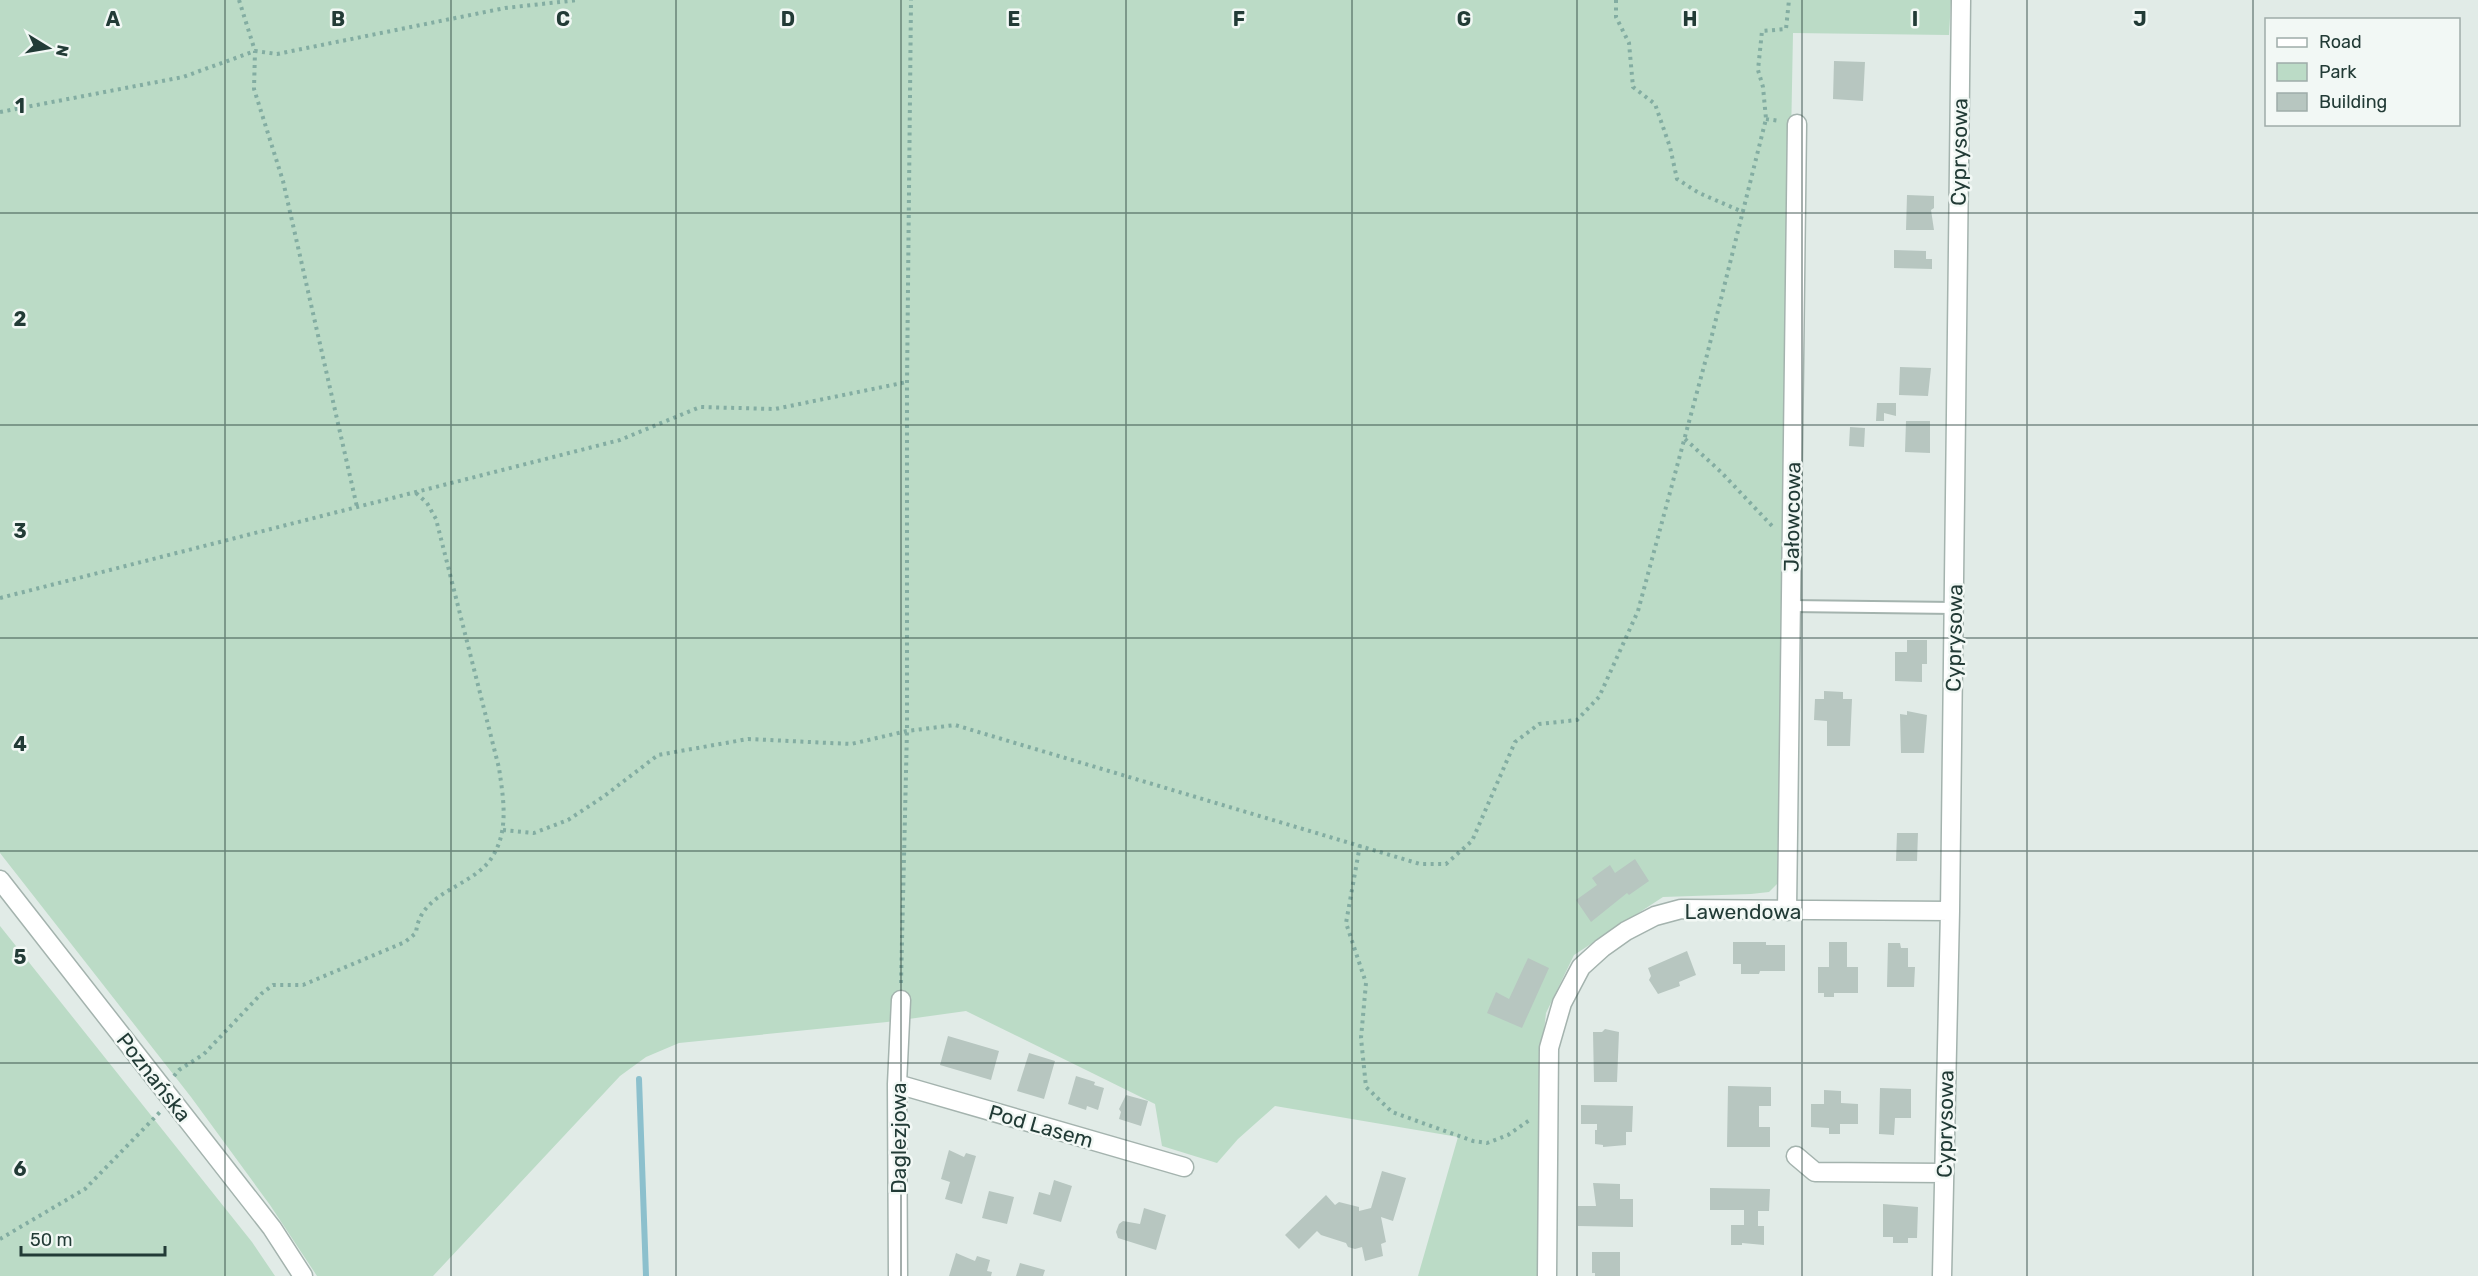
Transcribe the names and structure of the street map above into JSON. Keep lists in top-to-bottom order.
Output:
{
  "streets": {
    "street": [
      "Cyprysowa",
      "Jałowcowa",
      "Lawendowa",
      "Poznańska",
      "Pod Lasem",
      "Daglezjowa"
    ]
  },
  "crossings": [
    ["Cyprysowa", "Lawendowa"],
    ["Jałowcowa", "Lawendowa"],
    ["Pod Lasem", "Daglezjowa"]
  ],
  "legend": ["Road", "Park", "Building"],
  "scale_bar": "50 m",
  "north": "right",
  "grid": {
    "columns": [
      "A",
      "B",
      "C",
      "D",
      "E",
      "F",
      "G",
      "H",
      "I",
      "J"
    ],
    "rows": [
      "1",
      "2",
      "3",
      "4",
      "5",
      "6"
    ]
  }
}
